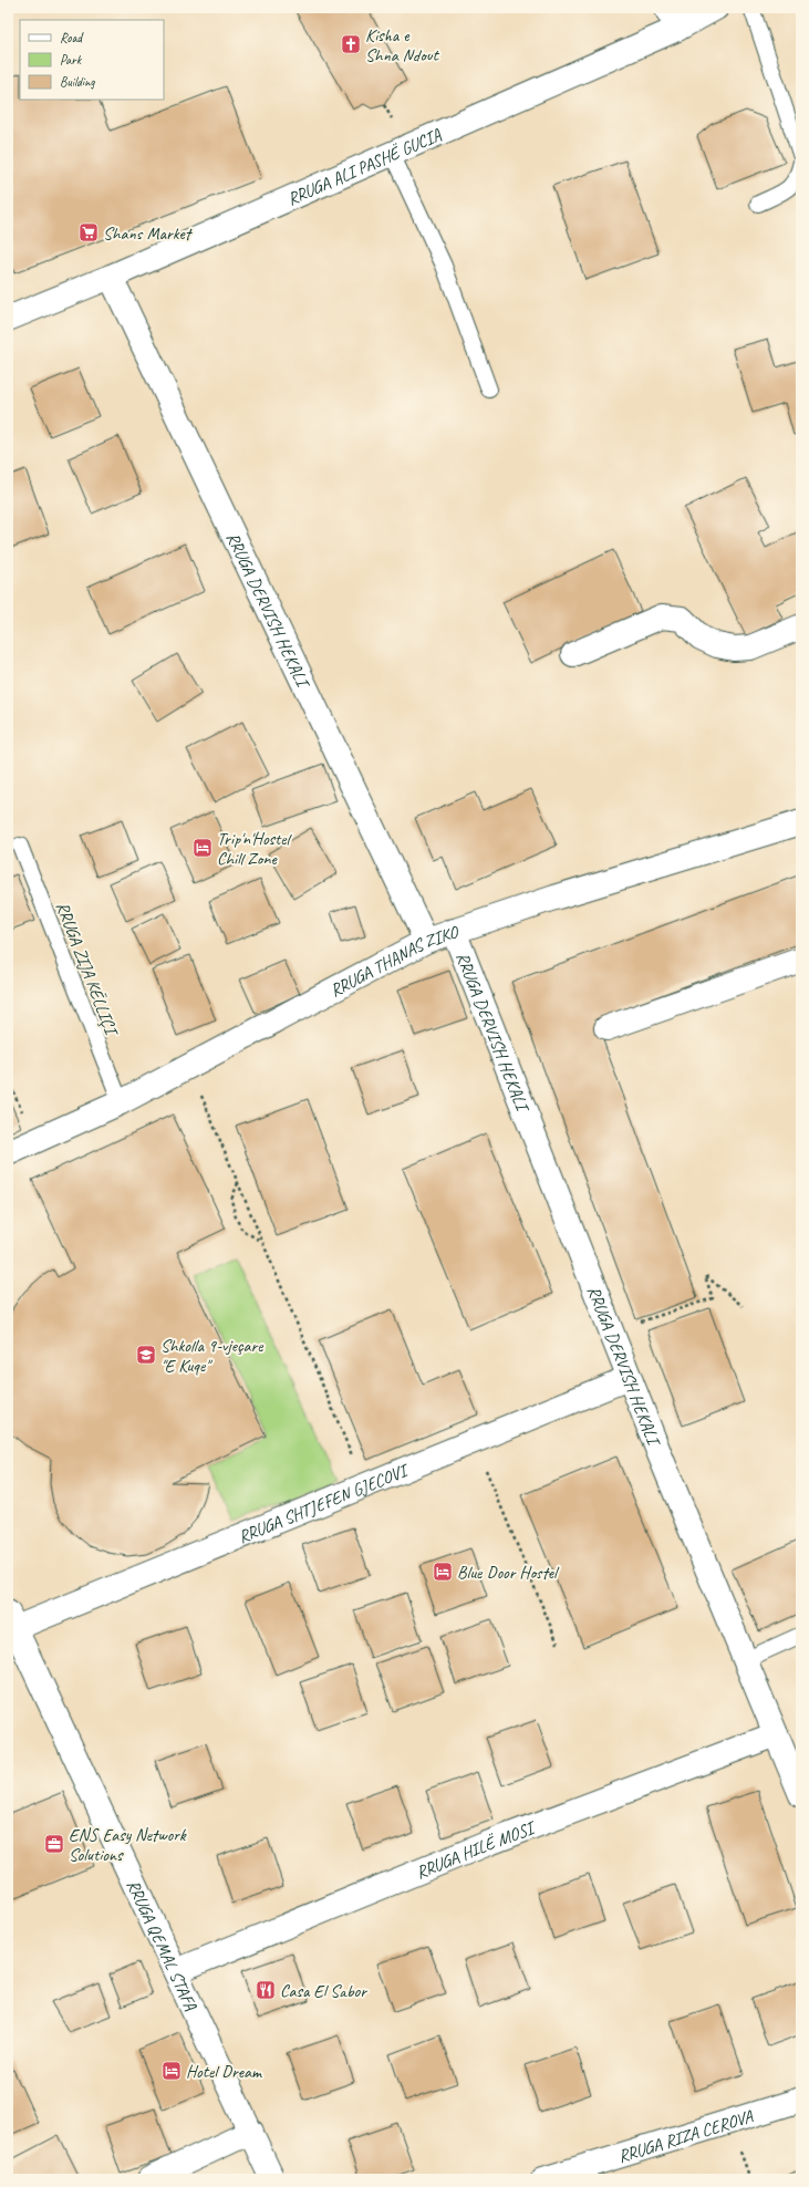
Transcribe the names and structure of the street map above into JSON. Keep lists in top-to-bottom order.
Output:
{
  "streets": {
    "street": [
      "RRUGA ALI PASHË GUCIA",
      "RRUGA DERVISH HEKALI",
      "RRUGA THANAS ZIKO",
      "RRUGA SHTJEFEN GJECOVI",
      "RRUGA HILË MOSI",
      "RRUGA QEMAL STAFA",
      "RRUGA RIZA CEROVA"
    ],
    "lane": ["RRUGA ZIJA KËLLIÇI"]
  },
  "crossings": [
    ["RRUGA ALI PASHË GUCIA", "RRUGA DERVISH HEKALI"],
    ["RRUGA DERVISH HEKALI", "RRUGA THANAS ZIKO"],
    ["RRUGA DERVISH HEKALI", "RRUGA SHTJEFEN GJECOVI"],
    ["RRUGA DERVISH HEKALI", "RRUGA HILË MOSI"],
    ["RRUGA THANAS ZIKO", "RRUGA ZIJA KËLLIÇI"],
    ["RRUGA SHTJEFEN GJECOVI", "RRUGA QEMAL STAFA"],
    ["RRUGA HILË MOSI", "RRUGA QEMAL STAFA"]
  ],
  "places": {
    "church": ["Kisha e Shna Ndout"],
    "supermarket": ["Shans Market"],
    "hotel": ["Trip'n'Hostel Chill Zone", "Blue Door Hostel", "Hotel Dream"],
    "school or university": ["Shkolla 9-vjeçare \"E Kuqe\""],
    "office": ["ENS Easy Network Solutions"],
    "restaurant": ["Casa El Sabor"]
  },
  "legend": ["Road", "Park", "Building"]
}
